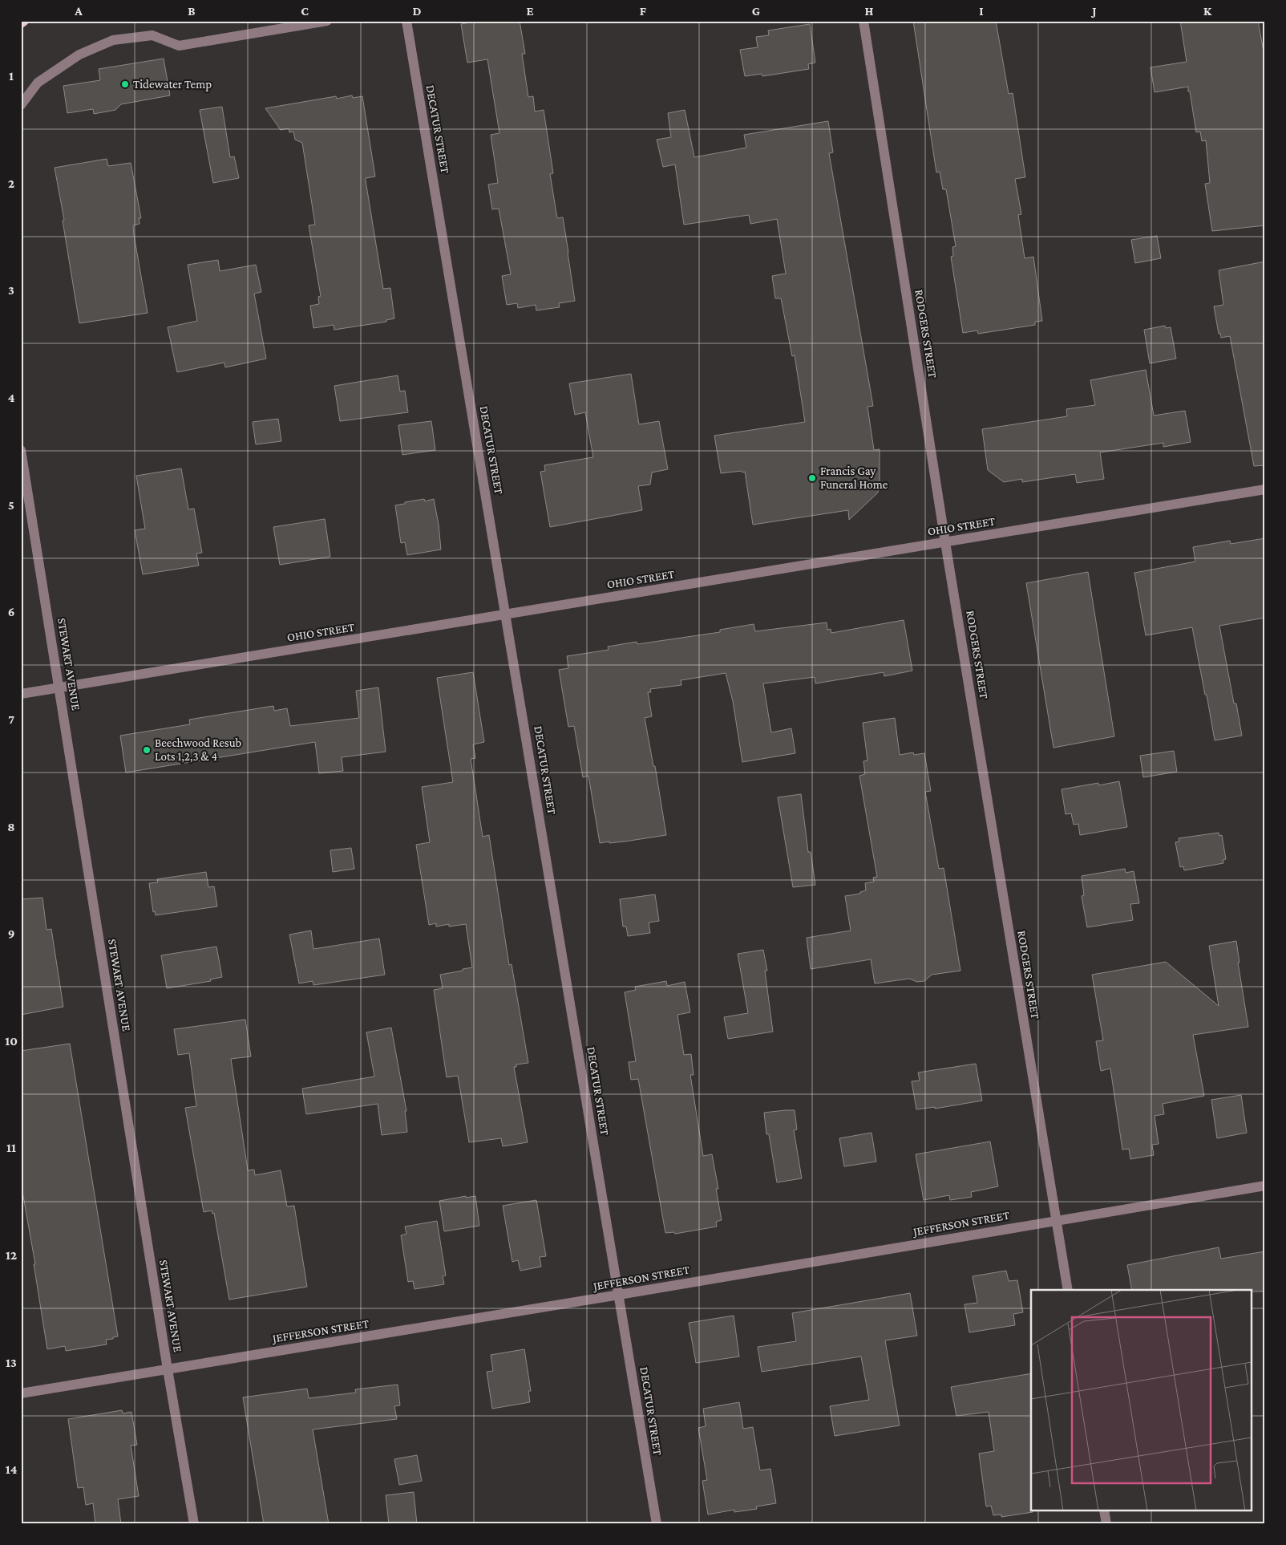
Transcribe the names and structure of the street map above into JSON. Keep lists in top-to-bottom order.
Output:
{
  "streets": {
    "street": [
      "DECATUR STREET",
      "RODGERS STREET",
      "OHIO STREET",
      "STEWART AVENUE",
      "JEFFERSON STREET"
    ]
  },
  "crossings": [
    ["DECATUR STREET", "OHIO STREET"],
    ["DECATUR STREET", "JEFFERSON STREET"],
    ["RODGERS STREET", "OHIO STREET"],
    ["RODGERS STREET", "JEFFERSON STREET"],
    ["OHIO STREET", "STEWART AVENUE"],
    ["STEWART AVENUE", "JEFFERSON STREET"]
  ],
  "places": ["Tidewater Temp", "Francis Gay Funeral Home", "Beechwood Resub Lots 1,2,3 & 4"],
  "grid": {
    "columns": [
      "A",
      "B",
      "C",
      "D",
      "E",
      "F",
      "G",
      "H",
      "I",
      "J",
      "K"
    ],
    "rows": [
      "1",
      "2",
      "3",
      "4",
      "5",
      "6",
      "7",
      "8",
      "9",
      "10",
      "11",
      "12",
      "13",
      "14"
    ]
  }
}
